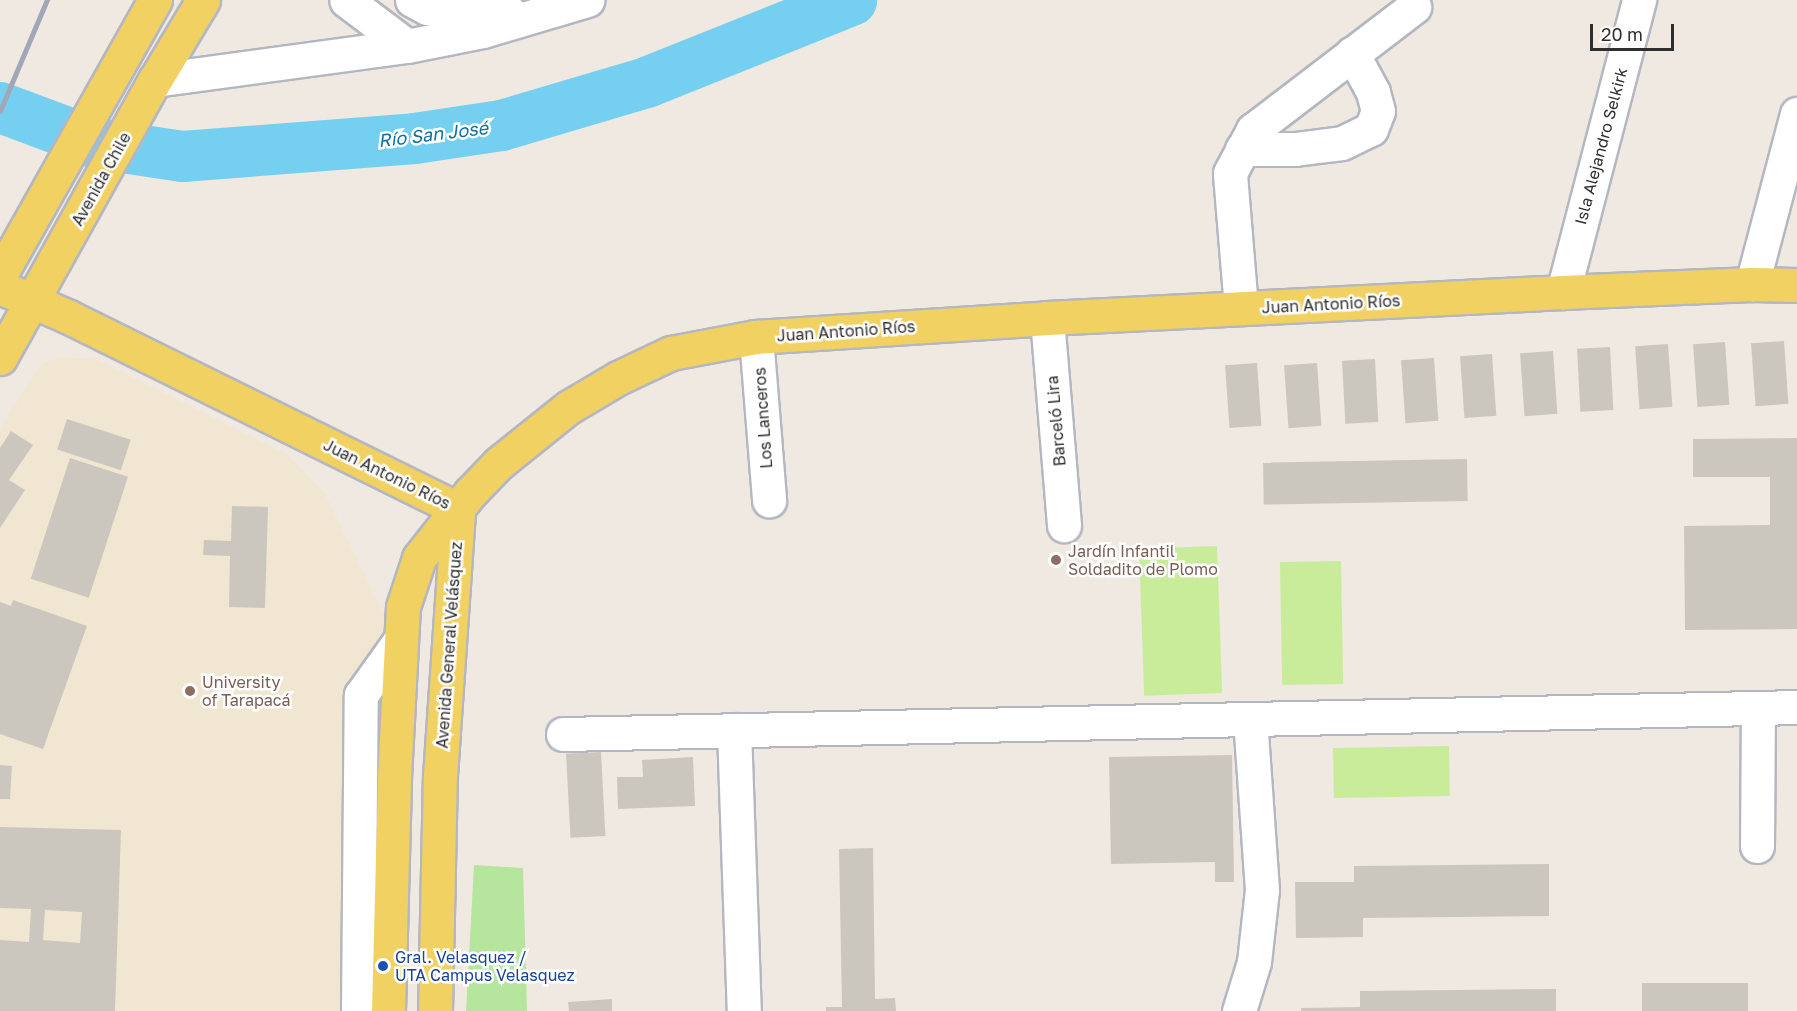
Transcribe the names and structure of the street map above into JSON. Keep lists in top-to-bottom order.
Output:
{
  "streets": {
    "main road": ["Avenida Chile", "Juan Antonio Ríos", "Avenida General Velásquez"],
    "street": ["Isla Alejandro Selkirk", "Los Lanceros", "Barceló Lira"]
  },
  "crossings": [
    ["Isla Alejandro Selkirk", "Juan Antonio Ríos"],
    ["Avenida Chile", "Juan Antonio Ríos"],
    ["Juan Antonio Ríos", "Los Lanceros"],
    ["Juan Antonio Ríos", "Barceló Lira"],
    ["Juan Antonio Ríos", "Avenida General Velásquez"]
  ],
  "water": ["Río San José"],
  "places": ["Jardín Infantil Soldadito de Plomo", "University of Tarapacá", "Gral. Velasquez / UTA Campus Velasquez"],
  "scale_bar": "20 m"
}
